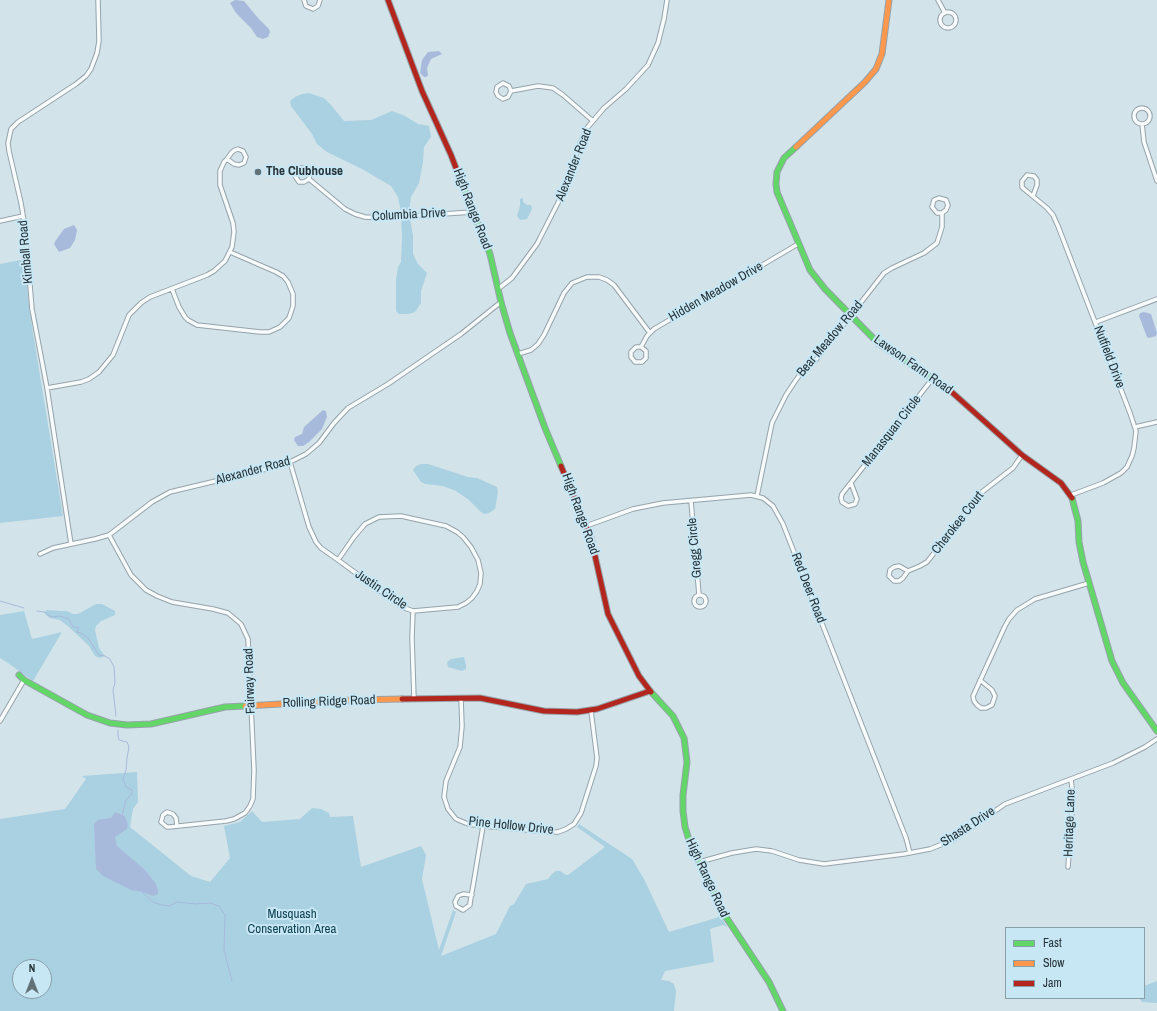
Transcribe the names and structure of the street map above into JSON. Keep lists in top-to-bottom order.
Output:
{
  "streets": {
    "street": [
      "Alexander Road",
      "High Range Road",
      "Columbia Drive",
      "Kimball Road",
      "Hidden Meadow Drive",
      "Bear Meadow Road",
      "Nutfield Drive",
      "Lawson Farm Road",
      "Manasquan Circle",
      "Cherokee Court",
      "Gregg Circle",
      "Red Deer Road",
      "Justin Circle",
      "Fairway Road",
      "Rolling Ridge Road",
      "Heritage Lane",
      "Pine Hollow Drive",
      "Shasta Drive"
    ]
  },
  "crossings": [
    ["Alexander Road", "High Range Road"],
    ["Alexander Road", "Kimball Road"],
    ["Alexander Road", "Justin Circle"],
    ["Alexander Road", "Fairway Road"],
    ["High Range Road", "Columbia Drive"],
    ["High Range Road", "Rolling Ridge Road"],
    ["High Range Road", "Shasta Drive"],
    ["Hidden Meadow Drive", "Lawson Farm Road"],
    ["Bear Meadow Road", "Lawson Farm Road"],
    ["Bear Meadow Road", "Red Deer Road"],
    ["Nutfield Drive", "Lawson Farm Road"],
    ["Lawson Farm Road", "Manasquan Circle"],
    ["Lawson Farm Road", "Cherokee Court"],
    ["Red Deer Road", "Shasta Drive"],
    ["Fairway Road", "Rolling Ridge Road"],
    ["Rolling Ridge Road", "Pine Hollow Drive"],
    ["Heritage Lane", "Shasta Drive"]
  ],
  "parks": ["Musquash Conservation Area"],
  "places": ["The Clubhouse"],
  "legend": ["Fast", "Slow", "Jam"],
  "north": "top"
}
